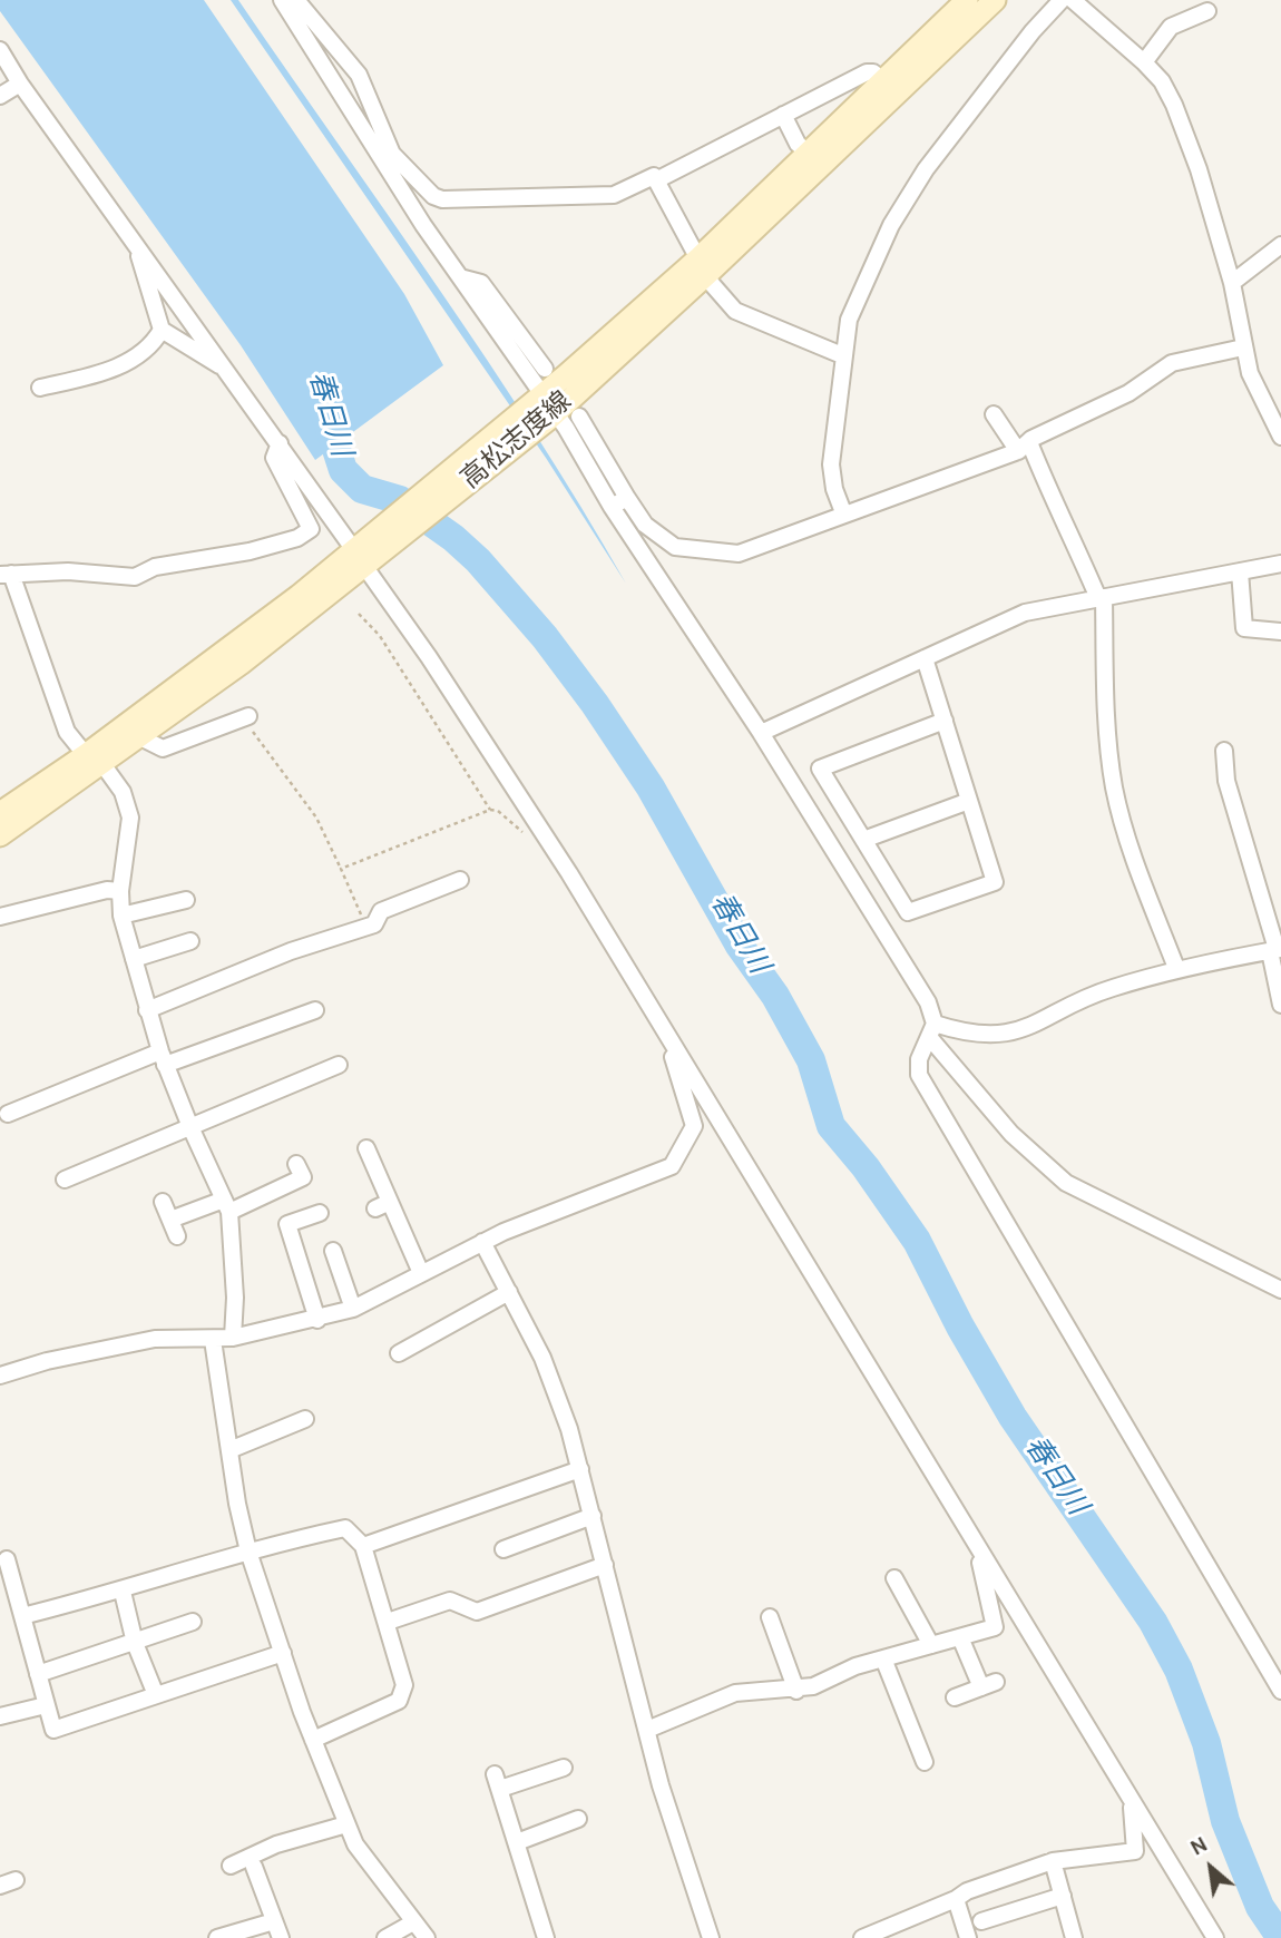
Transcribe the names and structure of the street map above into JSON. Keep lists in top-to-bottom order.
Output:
{
  "streets": {
    "main road": ["高松志度線"]
  },
  "water": ["春日川"],
  "north": "top left"
}
